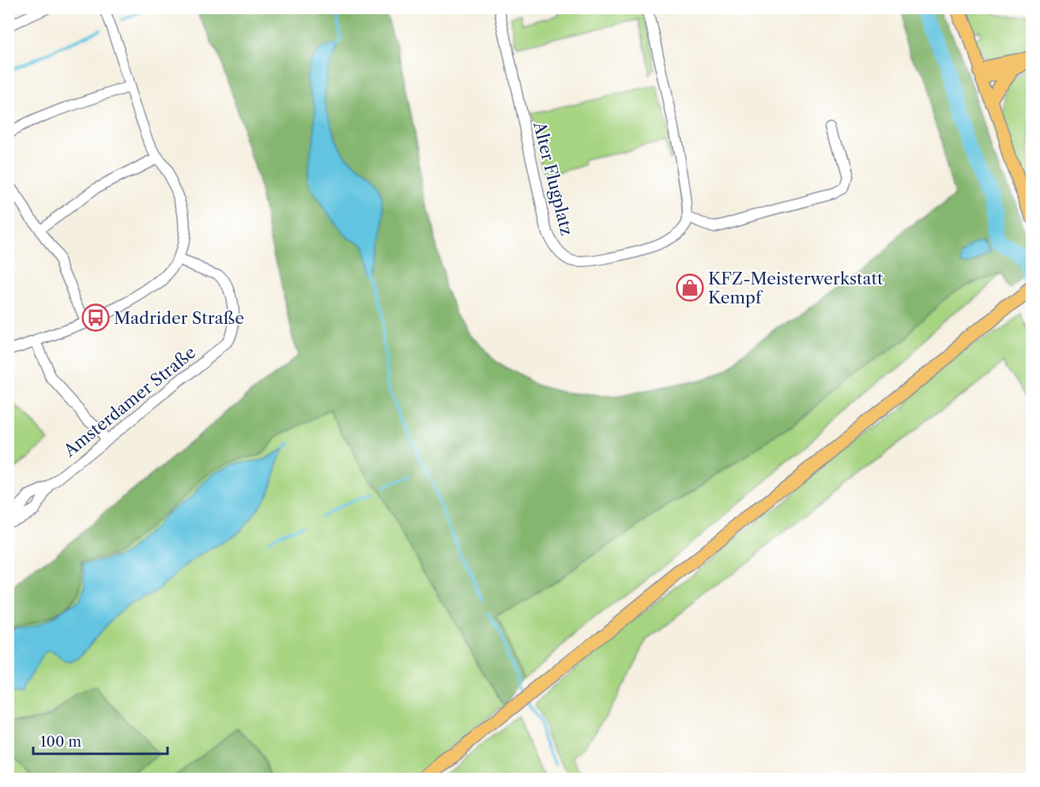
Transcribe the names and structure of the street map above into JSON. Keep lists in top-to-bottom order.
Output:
{
  "streets": {
    "street": ["Alter Flugplatz", "Amsterdamer Straße"]
  },
  "places": {
    "shop": ["KFZ-Meisterwerkstatt Kempf"],
    "bus stop": ["Madrider Straße"]
  },
  "scale_bar": "100 m"
}
